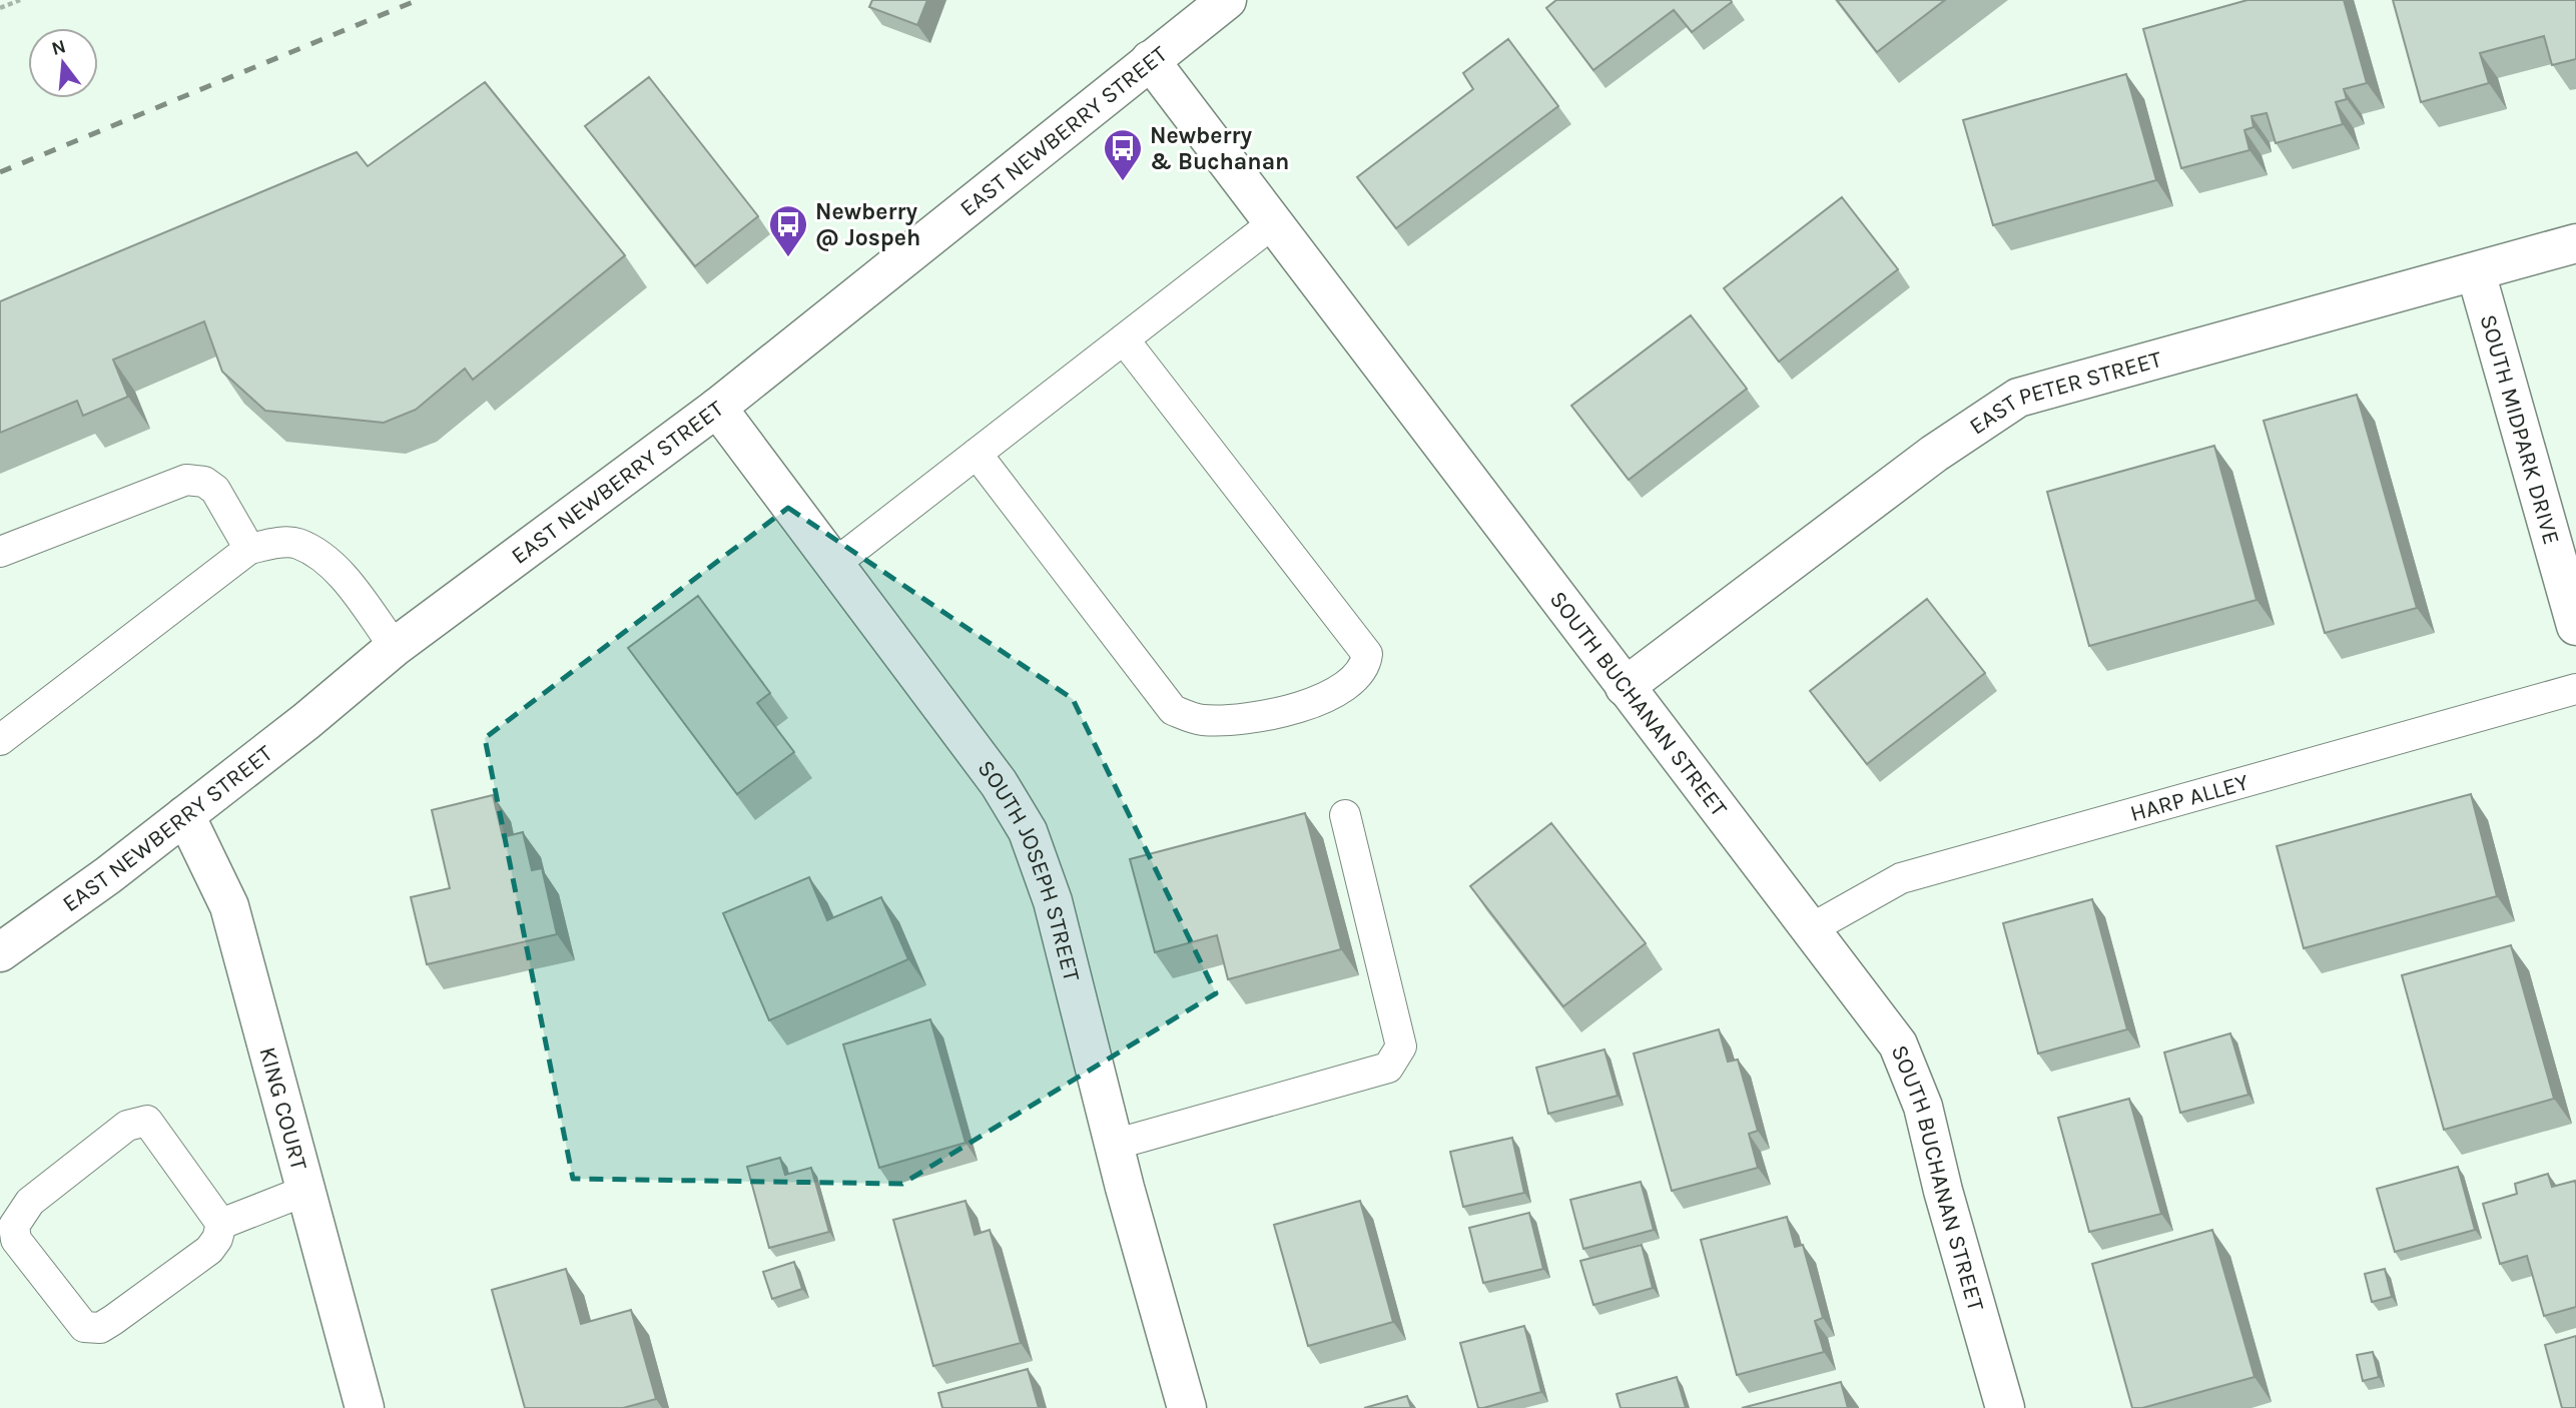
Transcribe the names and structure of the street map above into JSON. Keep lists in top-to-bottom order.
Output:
{
  "streets": {
    "street": [
      "EAST NEWBERRY STREET",
      "EAST PETER STREET",
      "SOUTH MIDPARK DRIVE",
      "SOUTH BUCHANAN STREET",
      "SOUTH JOSEPH STREET",
      "KING COURT"
    ],
    "lane": ["HARP ALLEY"]
  },
  "crossings": [
    ["EAST NEWBERRY STREET", "SOUTH BUCHANAN STREET"],
    ["EAST NEWBERRY STREET", "SOUTH JOSEPH STREET"],
    ["EAST NEWBERRY STREET", "KING COURT"],
    ["EAST PETER STREET", "SOUTH MIDPARK DRIVE"],
    ["EAST PETER STREET", "SOUTH BUCHANAN STREET"],
    ["SOUTH BUCHANAN STREET", "HARP ALLEY"]
  ],
  "places": {
    "bus stop": ["Newberry & Buchanan", "Newberry @ Jospeh"]
  },
  "north": "top"
}
